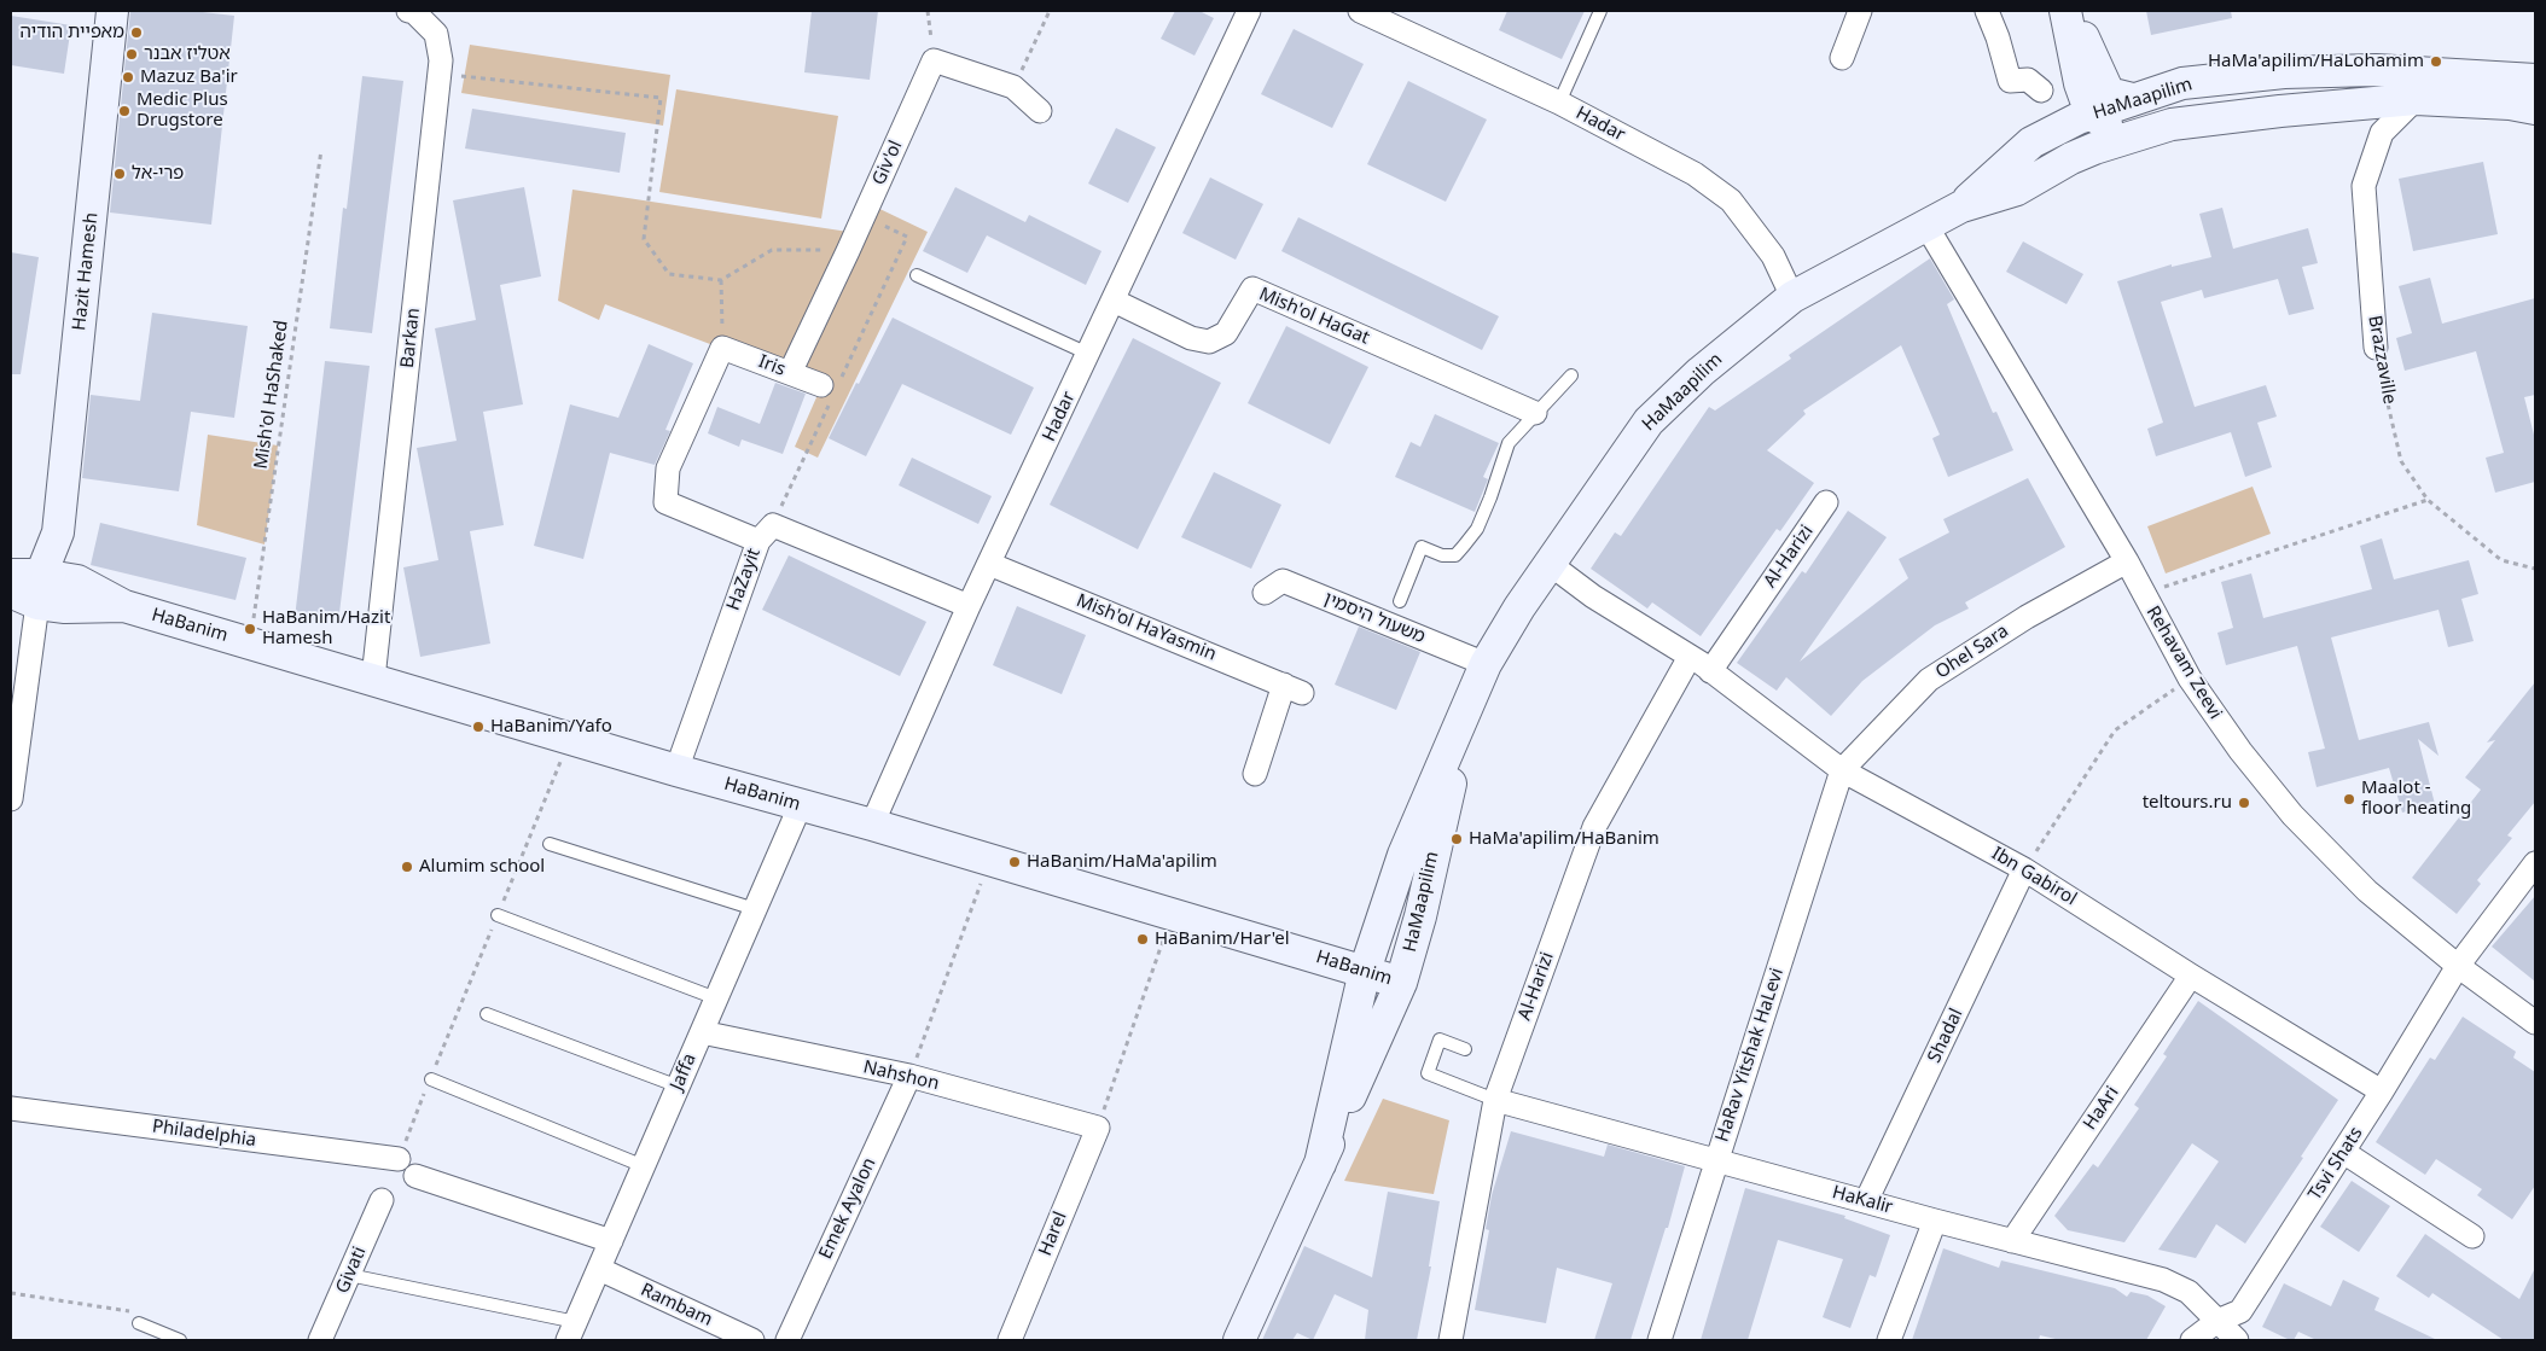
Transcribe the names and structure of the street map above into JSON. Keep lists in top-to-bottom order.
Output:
{
  "streets": {
    "street": [
      "HaMaapilim",
      "Hadar",
      "Giv'ol",
      "Hazit Hamesh",
      "Mish'ol HaGat",
      "Barkan",
      "Brazzaville",
      "Iris",
      "Al-Harizi",
      "HaZayit",
      "משעול היסמין",
      "HaBanim",
      "Mish'ol HaYasmin",
      "Ohel Sara",
      "Rehavam Zeevi",
      "Ibn Gabirol",
      "Shadal",
      "HaRav Yitshak HaLevi",
      "Jaffa",
      "Nahshon",
      "HaAri",
      "Philadelphia",
      "Tsvi Shats",
      "HaKalir",
      "Emek Ayalon",
      "Harel",
      "Givati",
      "Rambam"
    ],
    "path": ["Mish'ol HaShaked"]
  },
  "crossings": [
    ["HaMaapilim", "Hadar"],
    ["HaMaapilim", "Brazzaville"],
    ["HaMaapilim", "משעול היסמין"],
    ["HaMaapilim", "HaBanim"],
    ["HaMaapilim", "Rehavam Zeevi"],
    ["HaMaapilim", "Ibn Gabirol"],
    ["Hadar", "Mish'ol HaGat"],
    ["Hadar", "HaBanim"],
    ["Hadar", "Mish'ol HaYasmin"],
    ["Giv'ol", "Iris"],
    ["Hazit Hamesh", "HaBanim"],
    ["Barkan", "HaBanim"],
    ["Mish'ol HaShaked", "HaBanim"],
    ["Al-Harizi", "Ibn Gabirol"],
    ["Al-Harizi", "HaKalir"],
    ["HaZayit", "HaBanim"],
    ["HaBanim", "Jaffa"],
    ["Ohel Sara", "Rehavam Zeevi"],
    ["Ohel Sara", "Ibn Gabirol"],
    ["Ohel Sara", "HaRav Yitshak HaLevi"],
    ["Rehavam Zeevi", "Tsvi Shats"],
    ["Ibn Gabirol", "Shadal"],
    ["Ibn Gabirol", "HaRav Yitshak HaLevi"],
    ["Ibn Gabirol", "HaAri"],
    ["Ibn Gabirol", "Tsvi Shats"],
    ["Shadal", "HaKalir"],
    ["HaRav Yitshak HaLevi", "HaKalir"],
    ["Jaffa", "Nahshon"],
    ["Jaffa", "Rambam"],
    ["Nahshon", "Emek Ayalon"],
    ["Nahshon", "Harel"],
    ["HaAri", "HaKalir"],
    ["Tsvi Shats", "HaKalir"]
  ],
  "places": [
    "מאפיית הודיה",
    "אטליז אבנר",
    "HaMa'apilim/HaLohamim",
    "Mazuz Ba'ir",
    "Medic Plus Drugstore",
    "פרי-אל",
    "HaBanim/Hazit Hamesh",
    "HaBanim/Yafo",
    "Maalot - floor heating",
    "teltours.ru",
    "HaMa'apilim/HaBanim",
    "HaBanim/HaMa'apilim",
    "Alumim school",
    "HaBanim/Har'el"
  ]
}
